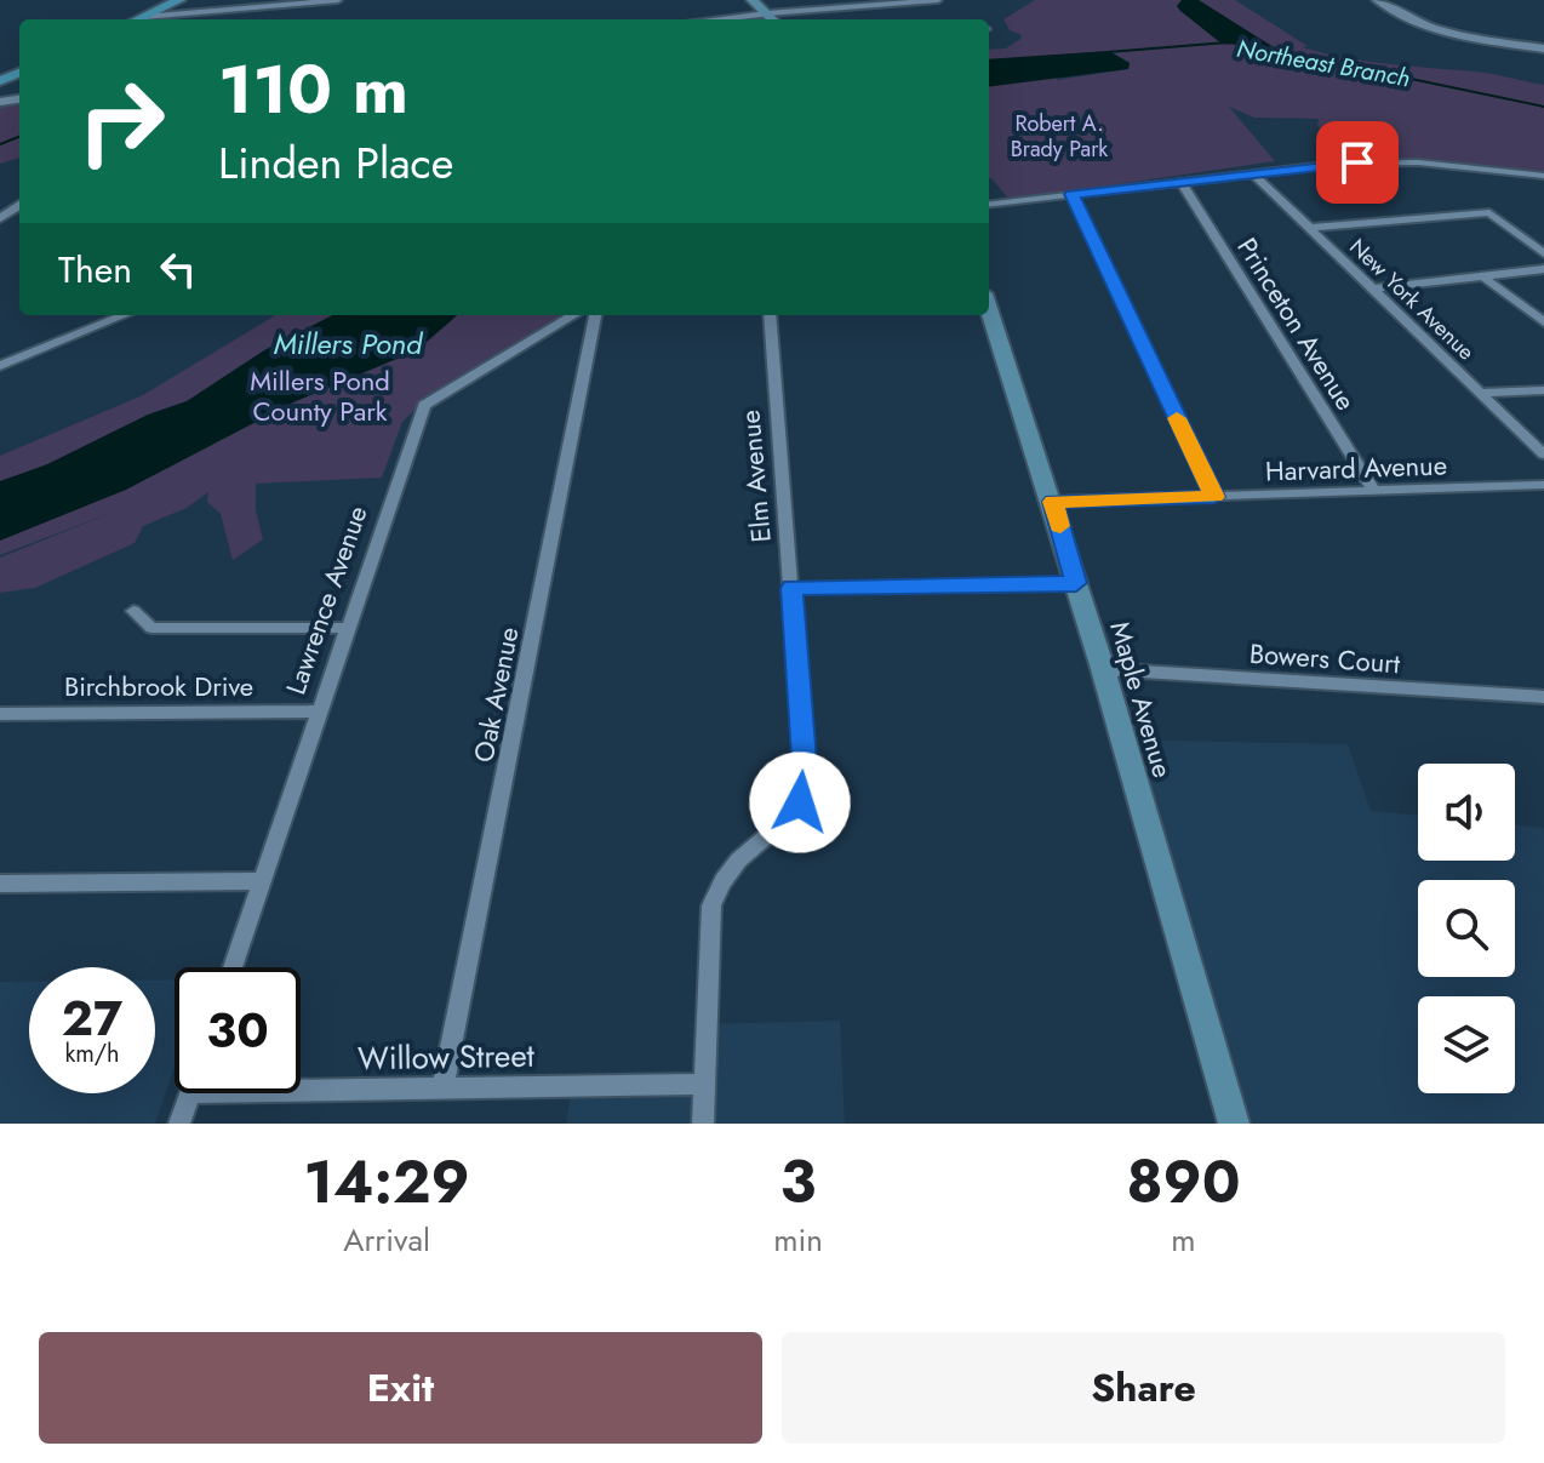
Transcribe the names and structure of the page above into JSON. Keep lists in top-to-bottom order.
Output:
{
  "streets": {
    "main road": ["Maple Avenue"],
    "street": [
      "New York Avenue",
      "Princeton Avenue",
      "Harvard Avenue",
      "Elm Avenue",
      "Lawrence Avenue",
      "Bowers Court",
      "Birchbrook Drive",
      "Oak Avenue",
      "Willow Street"
    ]
  },
  "crossings": [
    ["Princeton Avenue", "Harvard Avenue"],
    ["Harvard Avenue", "Maple Avenue"],
    ["Elm Avenue", "Willow Street"],
    ["Lawrence Avenue", "Birchbrook Drive"],
    ["Bowers Court", "Maple Avenue"],
    ["Oak Avenue", "Willow Street"]
  ],
  "water": ["Northeast Branch", "Millers Pond"],
  "parks": ["Robert A. Brady Park", "Millers Pond County Park"],
  "page": {
    "turn": ["110 m", "Linden Place"],
    "then": "Then",
    "speed": "27 km/h",
    "limit": "30",
    "eta": [
      "14:29",
      "Arrival",
      "3",
      "min",
      "890",
      "m"
    ],
    "buttons": ["Exit", "Share"]
  }
}
